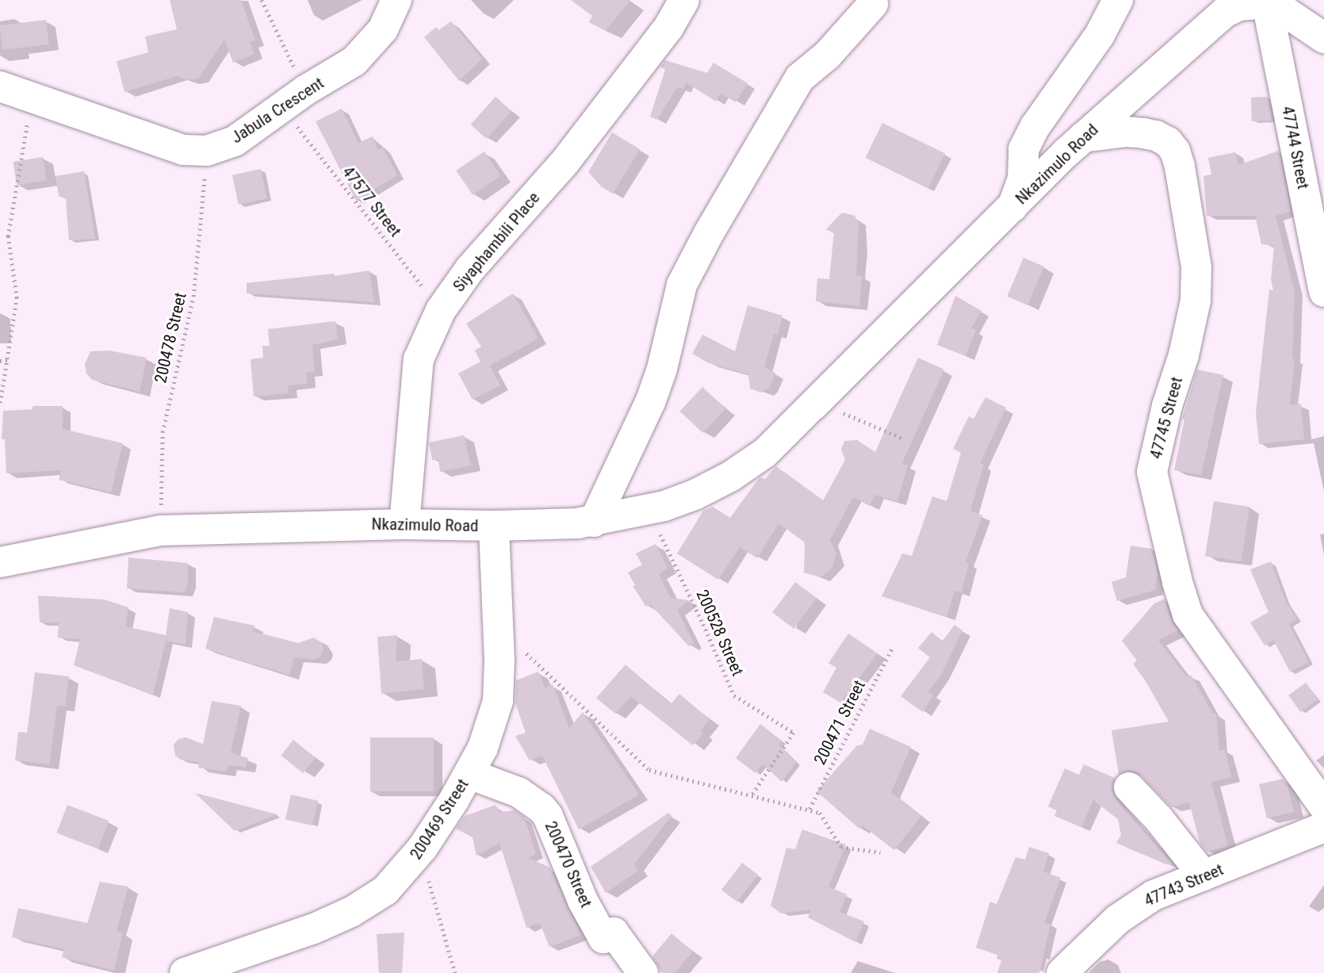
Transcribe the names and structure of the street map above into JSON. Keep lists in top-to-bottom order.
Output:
{
  "streets": {
    "street": [
      "Jabula Crescent",
      "47744 Street",
      "Nkazimulo Road",
      "Siyaphambili Place",
      "47745 Street",
      "200469 Street",
      "200470 Street",
      "47743 Street"
    ],
    "path": [
      "47577 Street",
      "200478 Street",
      "200528 Street",
      "200471 Street"
    ]
  },
  "crossings": [
    ["Jabula Crescent", "47577 Street"],
    ["Jabula Crescent", "200478 Street"],
    ["47744 Street", "Nkazimulo Road"],
    ["Nkazimulo Road", "Siyaphambili Place"],
    ["Nkazimulo Road", "200478 Street"],
    ["Nkazimulo Road", "47745 Street"],
    ["Nkazimulo Road", "200528 Street"],
    ["Nkazimulo Road", "200469 Street"],
    ["47577 Street", "Siyaphambili Place"],
    ["200469 Street", "200470 Street"]
  ]
}
